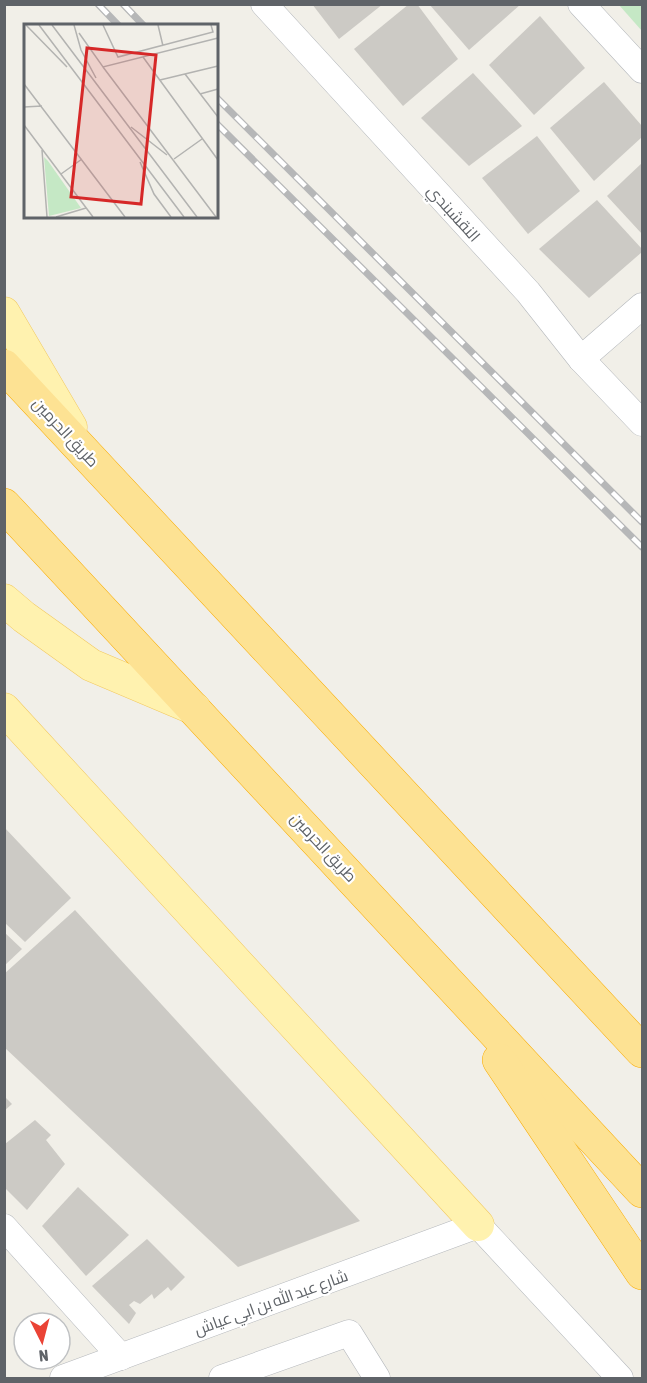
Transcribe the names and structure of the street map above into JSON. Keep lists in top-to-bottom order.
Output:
{
  "streets": {
    "highway": ["طريق الحرمين"],
    "street": ["النقشبندي", "شارع عبد الله بن ابي عياش"]
  },
  "north": "bottom"
}
